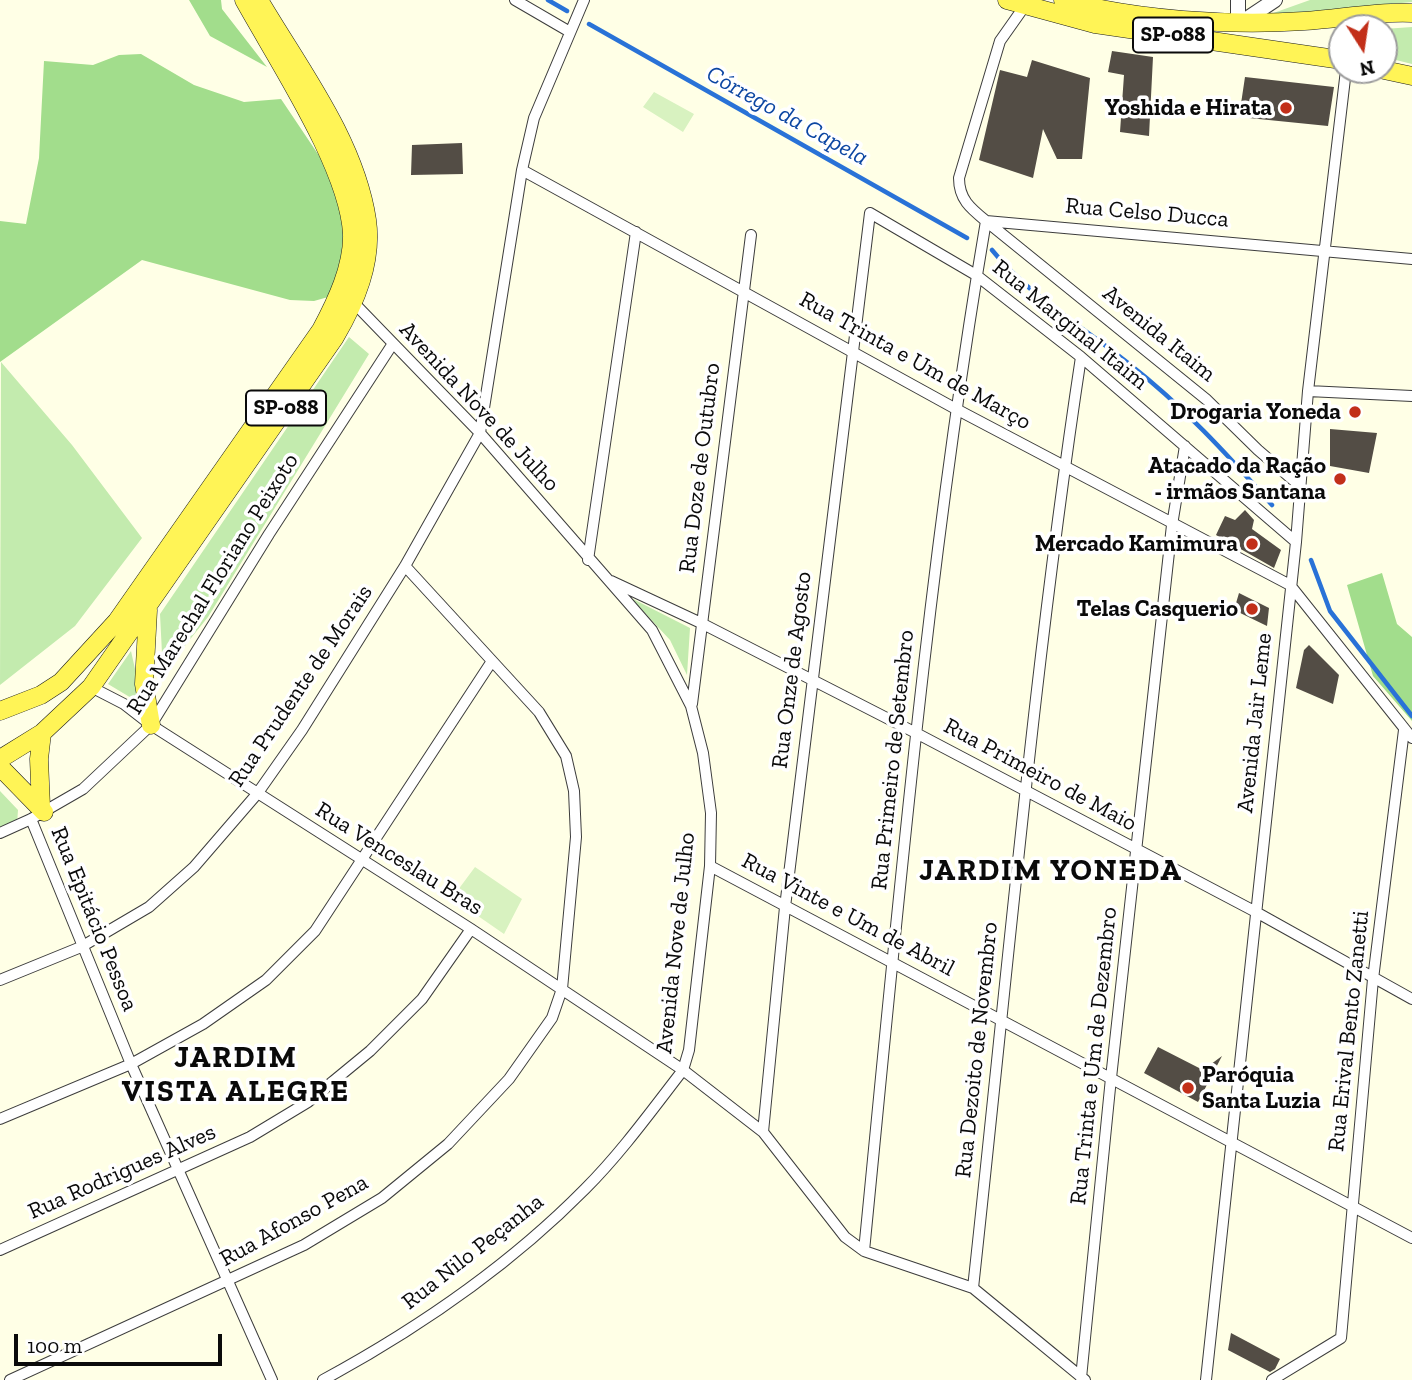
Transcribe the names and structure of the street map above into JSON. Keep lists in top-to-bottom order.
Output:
{
  "streets": {
    "main road": ["SP-088"],
    "street": [
      "Rua Celso Ducca",
      "Rua Marginal Itaim",
      "Avenida Itaim",
      "Rua Trinta e Um de Março",
      "Avenida Nove de Julho",
      "Rua Doze de Outubro",
      "Rua Marechal Floriano Peixoto",
      "Rua Onze de Agosto",
      "Rua Prudente de Morais",
      "Avenida Jair Leme",
      "Rua Primeiro de Setembro",
      "Rua Primeiro de Maio",
      "Rua Venceslau Bras",
      "Rua Vinte e Um de Abril",
      "Rua Epitácio Pessoa",
      "Rua Erival Bento Zanetti",
      "Rua Dezoito de Novembro",
      "Rua Trinta e Um de Dezembro",
      "Rua Rodrigues Alves",
      "Rua Afonso Pena",
      "Rua Nilo Peçanha"
    ]
  },
  "crossings": [
    ["SP-088", "Avenida Nove de Julho"],
    ["SP-088", "Rua Venceslau Bras"],
    ["Rua Celso Ducca", "Avenida Itaim"],
    ["Rua Celso Ducca", "Avenida Jair Leme"],
    ["Rua Celso Ducca", "Rua Primeiro de Setembro"],
    ["Rua Marginal Itaim", "Rua Onze de Agosto"],
    ["Rua Marginal Itaim", "Avenida Jair Leme"],
    ["Rua Marginal Itaim", "Rua Primeiro de Setembro"],
    ["Rua Marginal Itaim", "Rua Dezoito de Novembro"],
    ["Rua Marginal Itaim", "Rua Trinta e Um de Dezembro"],
    ["Avenida Itaim", "Avenida Jair Leme"],
    ["Avenida Itaim", "Rua Primeiro de Setembro"],
    ["Rua Trinta e Um de Março", "Rua Doze de Outubro"],
    ["Rua Trinta e Um de Março", "Rua Onze de Agosto"],
    ["Rua Trinta e Um de Março", "Avenida Jair Leme"],
    ["Rua Trinta e Um de Março", "Rua Primeiro de Setembro"],
    ["Rua Trinta e Um de Março", "Rua Dezoito de Novembro"],
    ["Rua Trinta e Um de Março", "Rua Trinta e Um de Dezembro"],
    ["Avenida Nove de Julho", "Rua Doze de Outubro"],
    ["Avenida Nove de Julho", "Rua Marechal Floriano Peixoto"],
    ["Avenida Nove de Julho", "Rua Onze de Agosto"],
    ["Avenida Nove de Julho", "Rua Prudente de Morais"],
    ["Avenida Nove de Julho", "Rua Primeiro de Setembro"],
    ["Avenida Nove de Julho", "Rua Primeiro de Maio"],
    ["Avenida Nove de Julho", "Rua Venceslau Bras"],
    ["Avenida Nove de Julho", "Rua Vinte e Um de Abril"],
    ["Avenida Nove de Julho", "Rua Dezoito de Novembro"],
    ["Avenida Nove de Julho", "Rua Trinta e Um de Dezembro"],
    ["Avenida Nove de Julho", "Rua Nilo Peçanha"],
    ["Rua Doze de Outubro", "Rua Primeiro de Maio"],
    ["Rua Marechal Floriano Peixoto", "Rua Venceslau Bras"],
    ["Rua Marechal Floriano Peixoto", "Rua Epitácio Pessoa"],
    ["Rua Onze de Agosto", "Rua Primeiro de Maio"],
    ["Rua Onze de Agosto", "Rua Vinte e Um de Abril"],
    ["Rua Prudente de Morais", "Rua Venceslau Bras"],
    ["Rua Prudente de Morais", "Rua Epitácio Pessoa"],
    ["Rua Prudente de Morais", "Rua Afonso Pena"],
    ["Avenida Jair Leme", "Rua Primeiro de Maio"],
    ["Avenida Jair Leme", "Rua Vinte e Um de Abril"],
    ["Rua Primeiro de Setembro", "Rua Primeiro de Maio"],
    ["Rua Primeiro de Setembro", "Rua Vinte e Um de Abril"],
    ["Rua Primeiro de Maio", "Rua Erival Bento Zanetti"],
    ["Rua Primeiro de Maio", "Rua Dezoito de Novembro"],
    ["Rua Primeiro de Maio", "Rua Trinta e Um de Dezembro"],
    ["Rua Venceslau Bras", "Rua Rodrigues Alves"],
    ["Rua Venceslau Bras", "Rua Afonso Pena"],
    ["Rua Venceslau Bras", "Rua Nilo Peçanha"],
    ["Rua Vinte e Um de Abril", "Rua Erival Bento Zanetti"],
    ["Rua Vinte e Um de Abril", "Rua Dezoito de Novembro"],
    ["Rua Vinte e Um de Abril", "Rua Trinta e Um de Dezembro"],
    ["Rua Epitácio Pessoa", "Rua Rodrigues Alves"],
    ["Rua Epitácio Pessoa", "Rua Afonso Pena"]
  ],
  "districts": ["JARDIM YONEDA", "JARDIM VISTA ALEGRE"],
  "water": ["Córrego da Capela"],
  "places": [
    "Yoshida e Hirata",
    "Drogaria Yoneda",
    "Atacado da Ração - irmãos Santana",
    "Mercado Kamimura",
    "Telas Casquerio",
    "Paróquia Santa Luzia"
  ],
  "scale_bar": "100 m",
  "north": "bottom"
}
